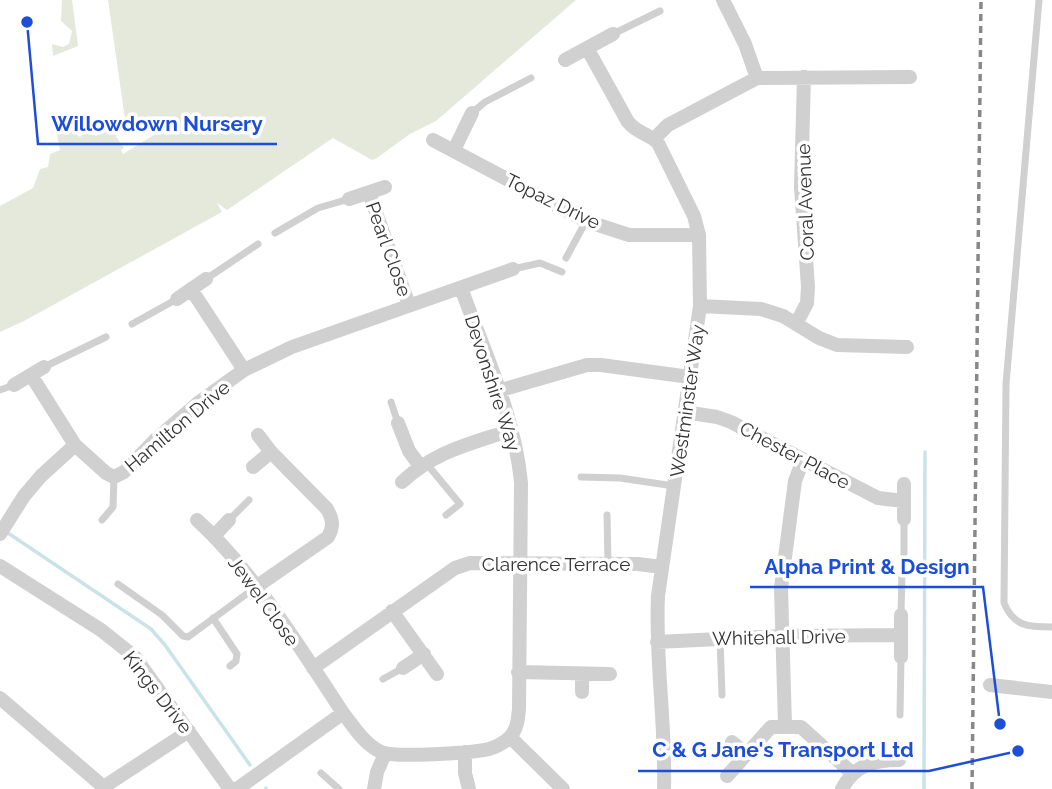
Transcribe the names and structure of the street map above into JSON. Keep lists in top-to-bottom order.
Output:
{
  "streets": {
    "street": [
      "Topaz Drive",
      "Coral Avenue",
      "Pearl Close",
      "Devonshire Way",
      "Westminster Way",
      "Hamilton Drive",
      "Chester Place",
      "Clarence Terrace",
      "Jewel Close",
      "Whitehall Drive",
      "Kings Drive"
    ]
  },
  "crossings": [
    ["Topaz Drive", "Westminster Way"],
    ["Pearl Close", "Hamilton Drive"],
    ["Devonshire Way", "Hamilton Drive"],
    ["Devonshire Way", "Clarence Terrace"],
    ["Westminster Way", "Chester Place"],
    ["Westminster Way", "Clarence Terrace"],
    ["Westminster Way", "Whitehall Drive"],
    ["Clarence Terrace", "Jewel Close"]
  ],
  "places": ["Willowdown Nursery", "Alpha Print & Design", "C & G Jane's Transport Ltd"]
}
